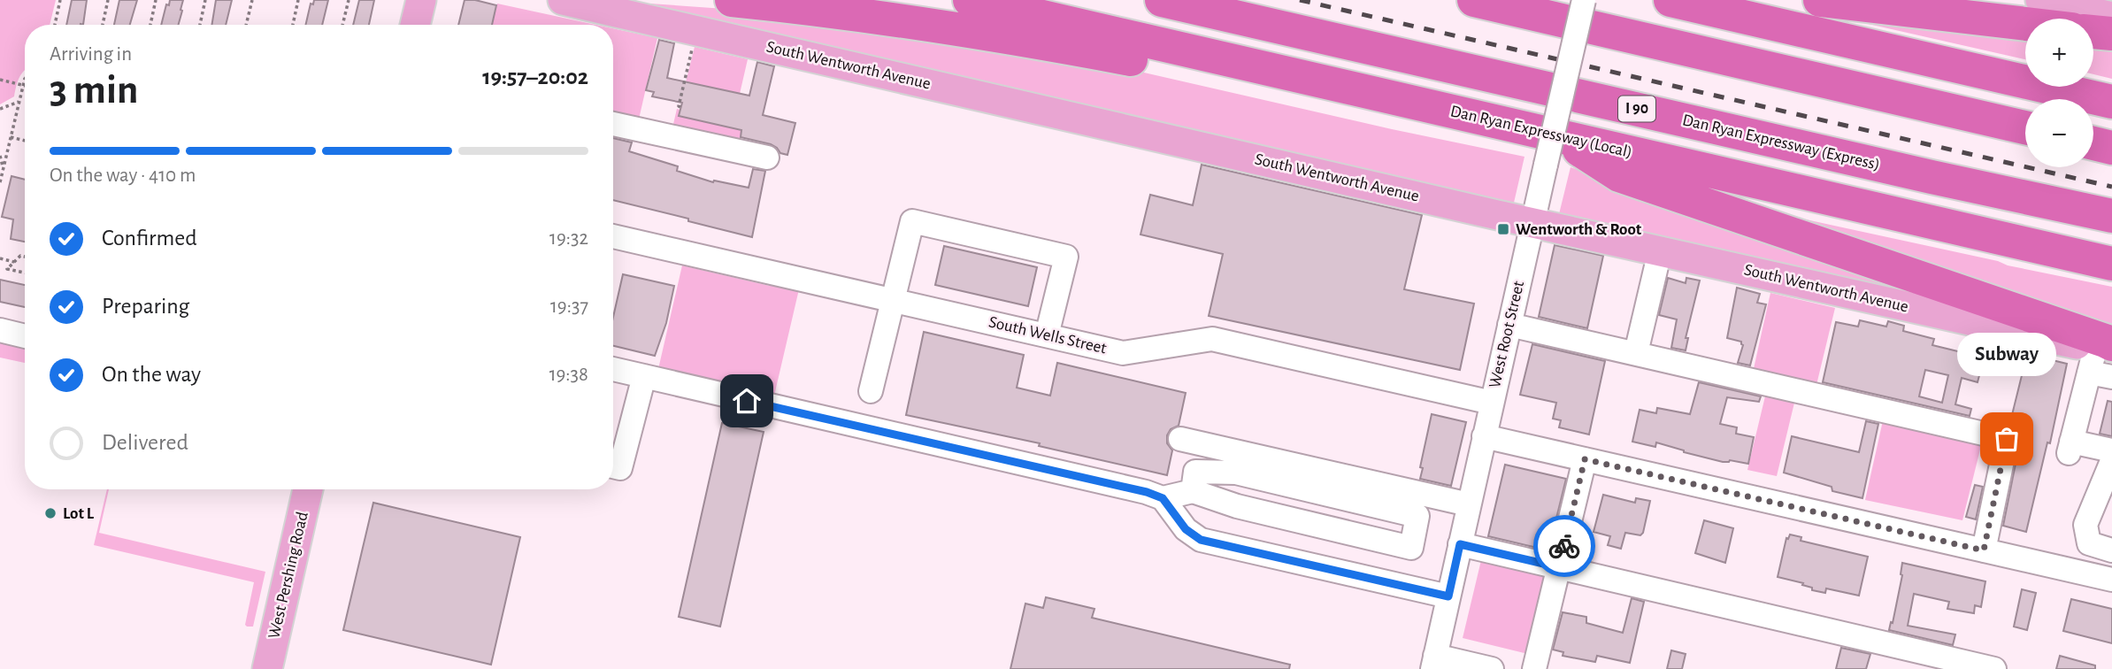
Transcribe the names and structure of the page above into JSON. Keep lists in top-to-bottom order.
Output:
{
  "streets": {
    "highway": ["I 90", "Dan Ryan Expressway (Local)", "Dan Ryan Expressway (Express)"],
    "main road": ["South Wentworth Avenue", "West Pershing Road"],
    "street": ["West Root Street", "South Wells Street"]
  },
  "crossings": [
    ["South Wentworth Avenue", "West Root Street"],
    ["Dan Ryan Expressway (Local)", "West Root Street"],
    ["West Root Street", "South Wells Street"]
  ],
  "places": {
    "transit": ["Wentworth & Root"],
    "other": ["Subway", "Lot L"]
  },
  "page": {
    "map_buttons": ["+", "−"],
    "heading": ["3 min", "Arriving in", "19:57–20:02"],
    "bar": "On the way · 410 m",
    "list": [
      ["Confirmed", "19:32"],
      ["Preparing", "19:37"],
      ["On the way", "19:38"],
      "Delivered"
    ],
    "bubble": "Subway"
  }
}
